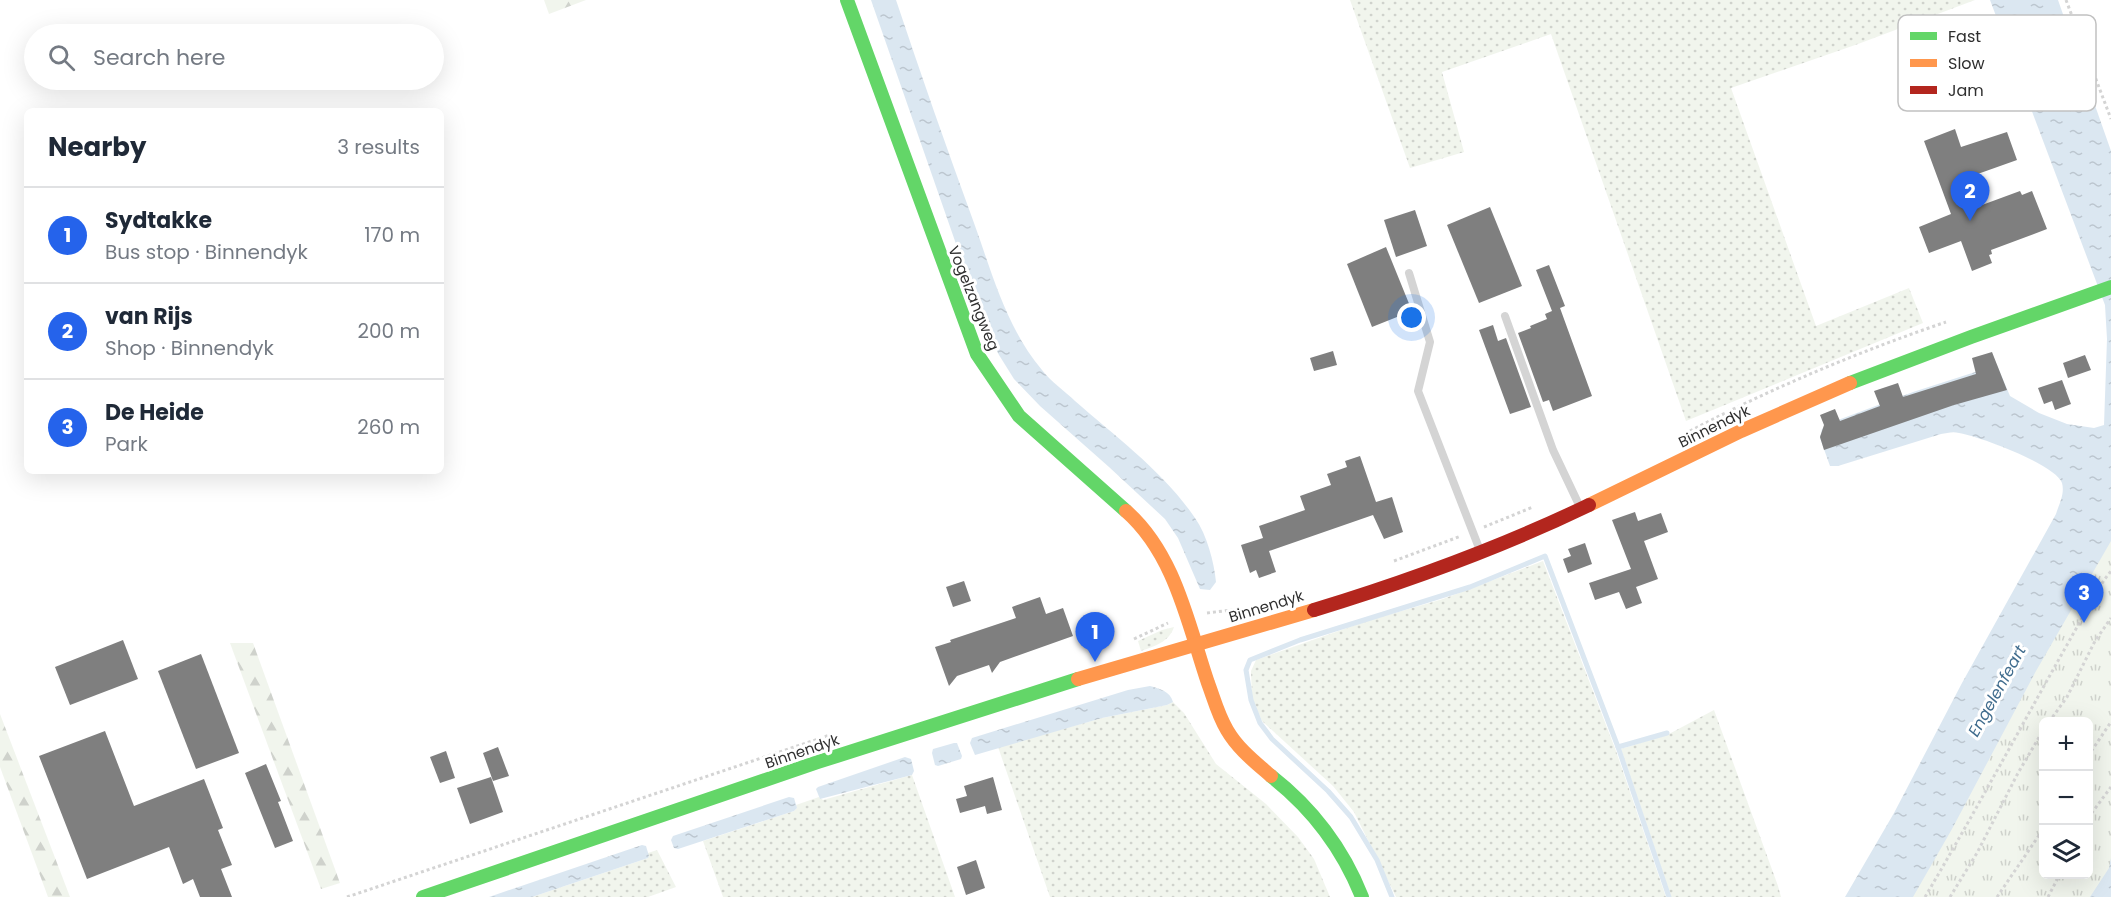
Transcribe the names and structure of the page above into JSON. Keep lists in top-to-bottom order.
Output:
{
  "streets": {
    "main road": ["Vogelzangweg", "Binnendyk"]
  },
  "crossings": [
    ["Vogelzangweg", "Binnendyk"]
  ],
  "water": ["Engelenfeart"],
  "legend": ["Fast", "Slow", "Jam"],
  "page": {
    "search": "Search here",
    "heading": ["Nearby", "3 results"],
    "pins": ["2", "3", "1"],
    "list": [
      {
        "mark": "1",
        "name": "Sydtakke",
        "note": "Bus stop · Binnendyk",
        "value": "170 m"
      },
      {
        "mark": "2",
        "name": "van Rijs",
        "note": "Shop · Binnendyk",
        "value": "200 m"
      },
      {
        "mark": "3",
        "name": "De Heide",
        "note": "Park",
        "value": "260 m"
      }
    ],
    "map_buttons": ["+", "−"]
  }
}
